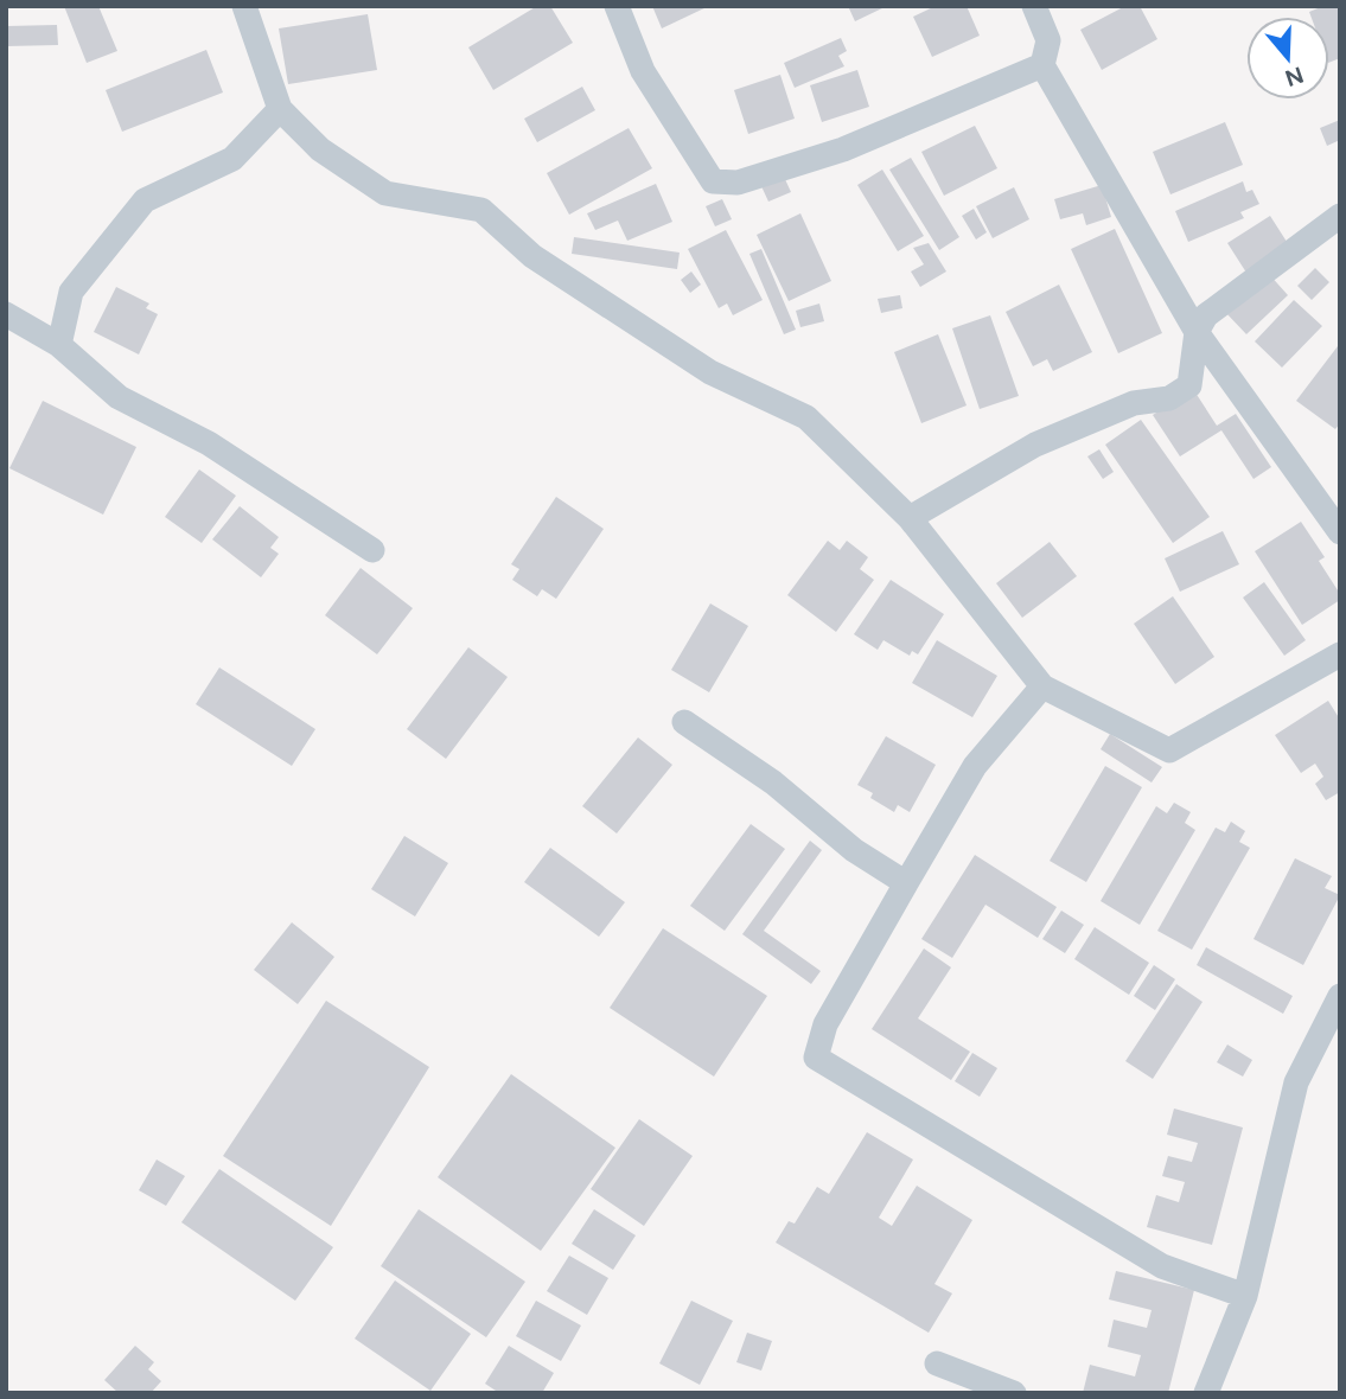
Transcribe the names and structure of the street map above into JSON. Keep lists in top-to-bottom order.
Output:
{
  "north": "bottom"
}
